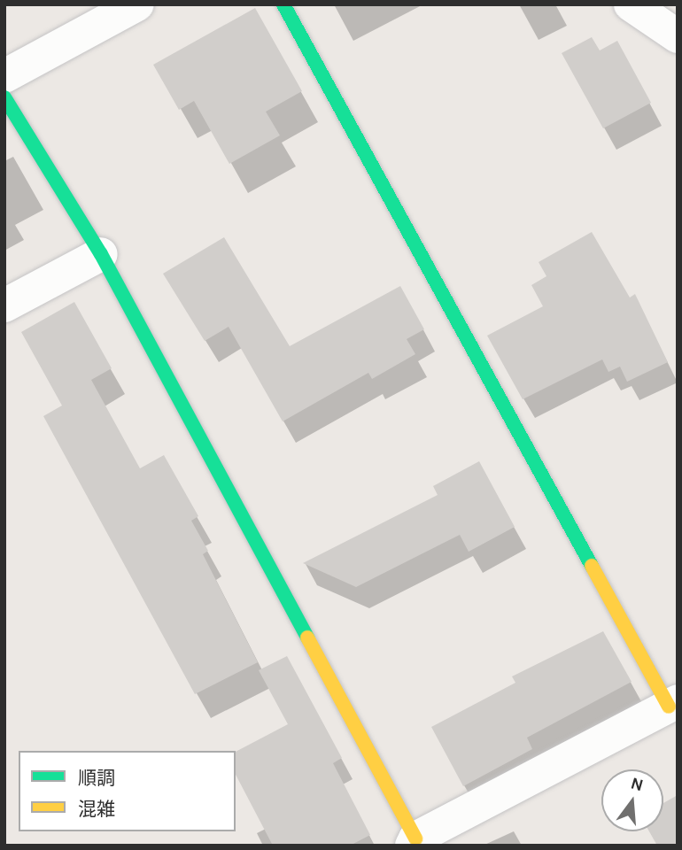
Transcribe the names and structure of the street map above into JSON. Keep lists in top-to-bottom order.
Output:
{
  "legend": ["順調", "混雑"],
  "north": "top"
}
